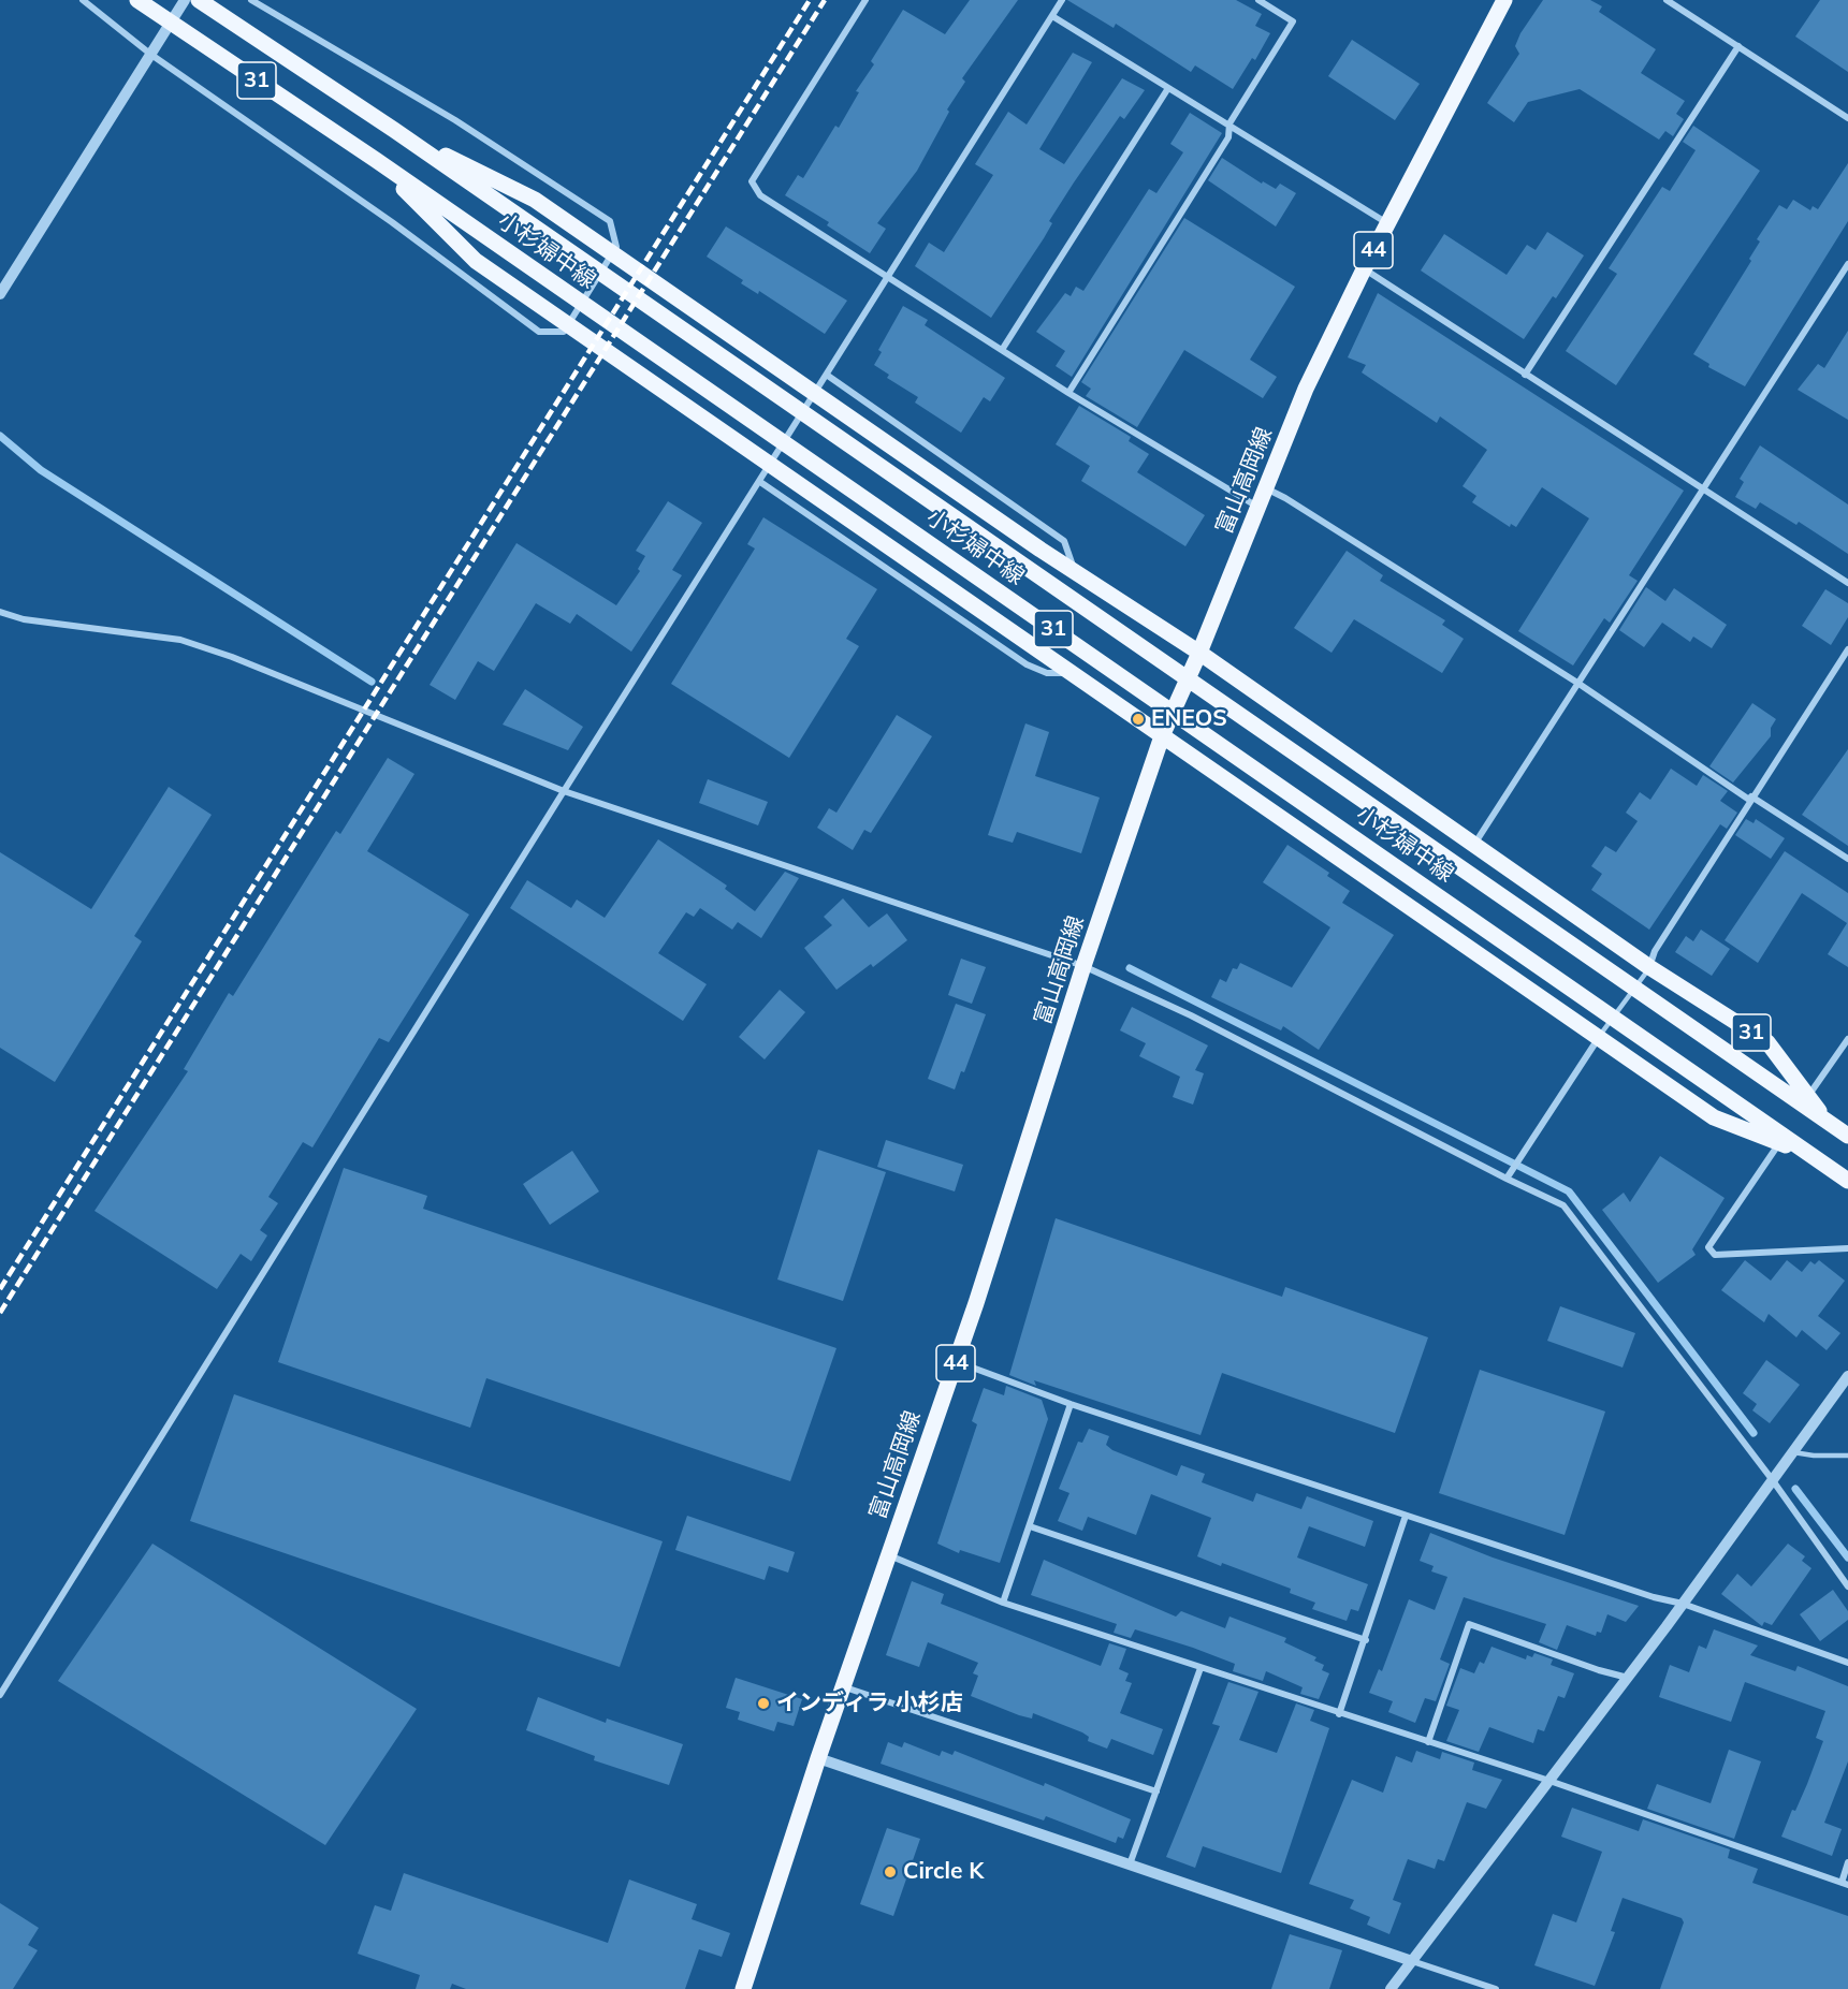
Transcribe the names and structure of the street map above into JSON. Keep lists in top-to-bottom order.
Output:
{
  "streets": {
    "main road": [
      "31",
      "44",
      "小杉婦中線",
      "富山高岡線"
    ]
  },
  "crossings": [
    ["31", "小杉婦中線"],
    ["31", "富山高岡線"]
  ],
  "places": ["ENEOS", "インディラ 小杉店", "Circle K"]
}
